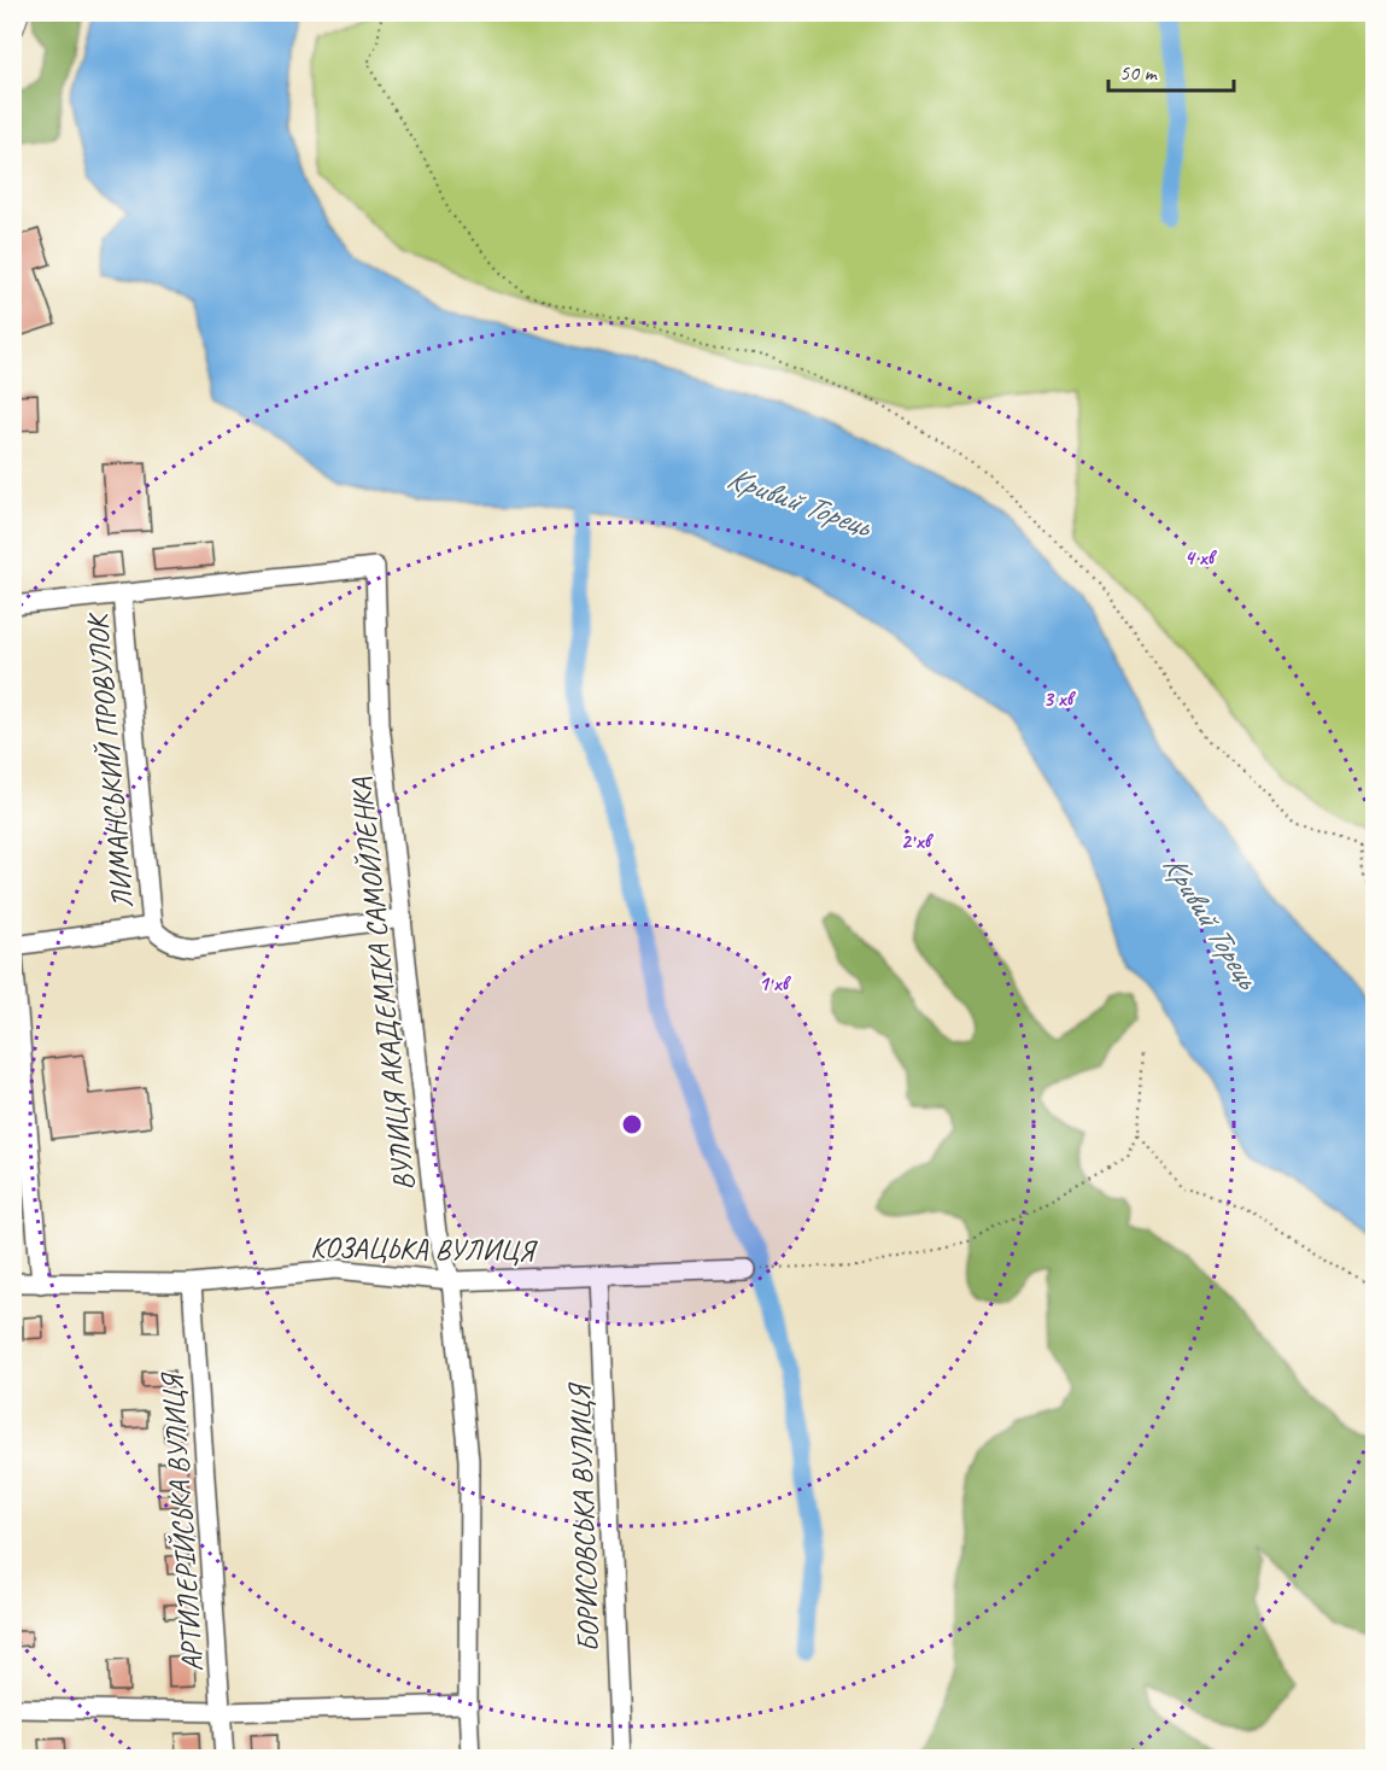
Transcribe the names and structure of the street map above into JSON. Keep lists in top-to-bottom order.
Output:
{
  "streets": {
    "street": [
      "ЛИМАНСЬКИЙ ПРОВУЛОК",
      "ВУЛИЦЯ АКАДЕМІКА САМОЙЛЕНКА",
      "КОЗАЦЬКА ВУЛИЦЯ",
      "БОРИСОВСЬКА ВУЛИЦЯ",
      "АРТИЛЕРІЙСЬКА ВУЛИЦЯ"
    ]
  },
  "crossings": [
    ["ЛИМАНСЬКИЙ ПРОВУЛОК", "ВУЛИЦЯ АКАДЕМІКА САМОЙЛЕНКА"],
    ["ВУЛИЦЯ АКАДЕМІКА САМОЙЛЕНКА", "КОЗАЦЬКА ВУЛИЦЯ"],
    ["КОЗАЦЬКА ВУЛИЦЯ", "БОРИСОВСЬКА ВУЛИЦЯ"],
    ["КОЗАЦЬКА ВУЛИЦЯ", "АРТИЛЕРІЙСЬКА ВУЛИЦЯ"]
  ],
  "water": ["Кривий Торець"],
  "scale_bar": "50 m",
  "rings": [
    "4 хв",
    "3 хв",
    "2 хв",
    "1 хв"
  ]
}
